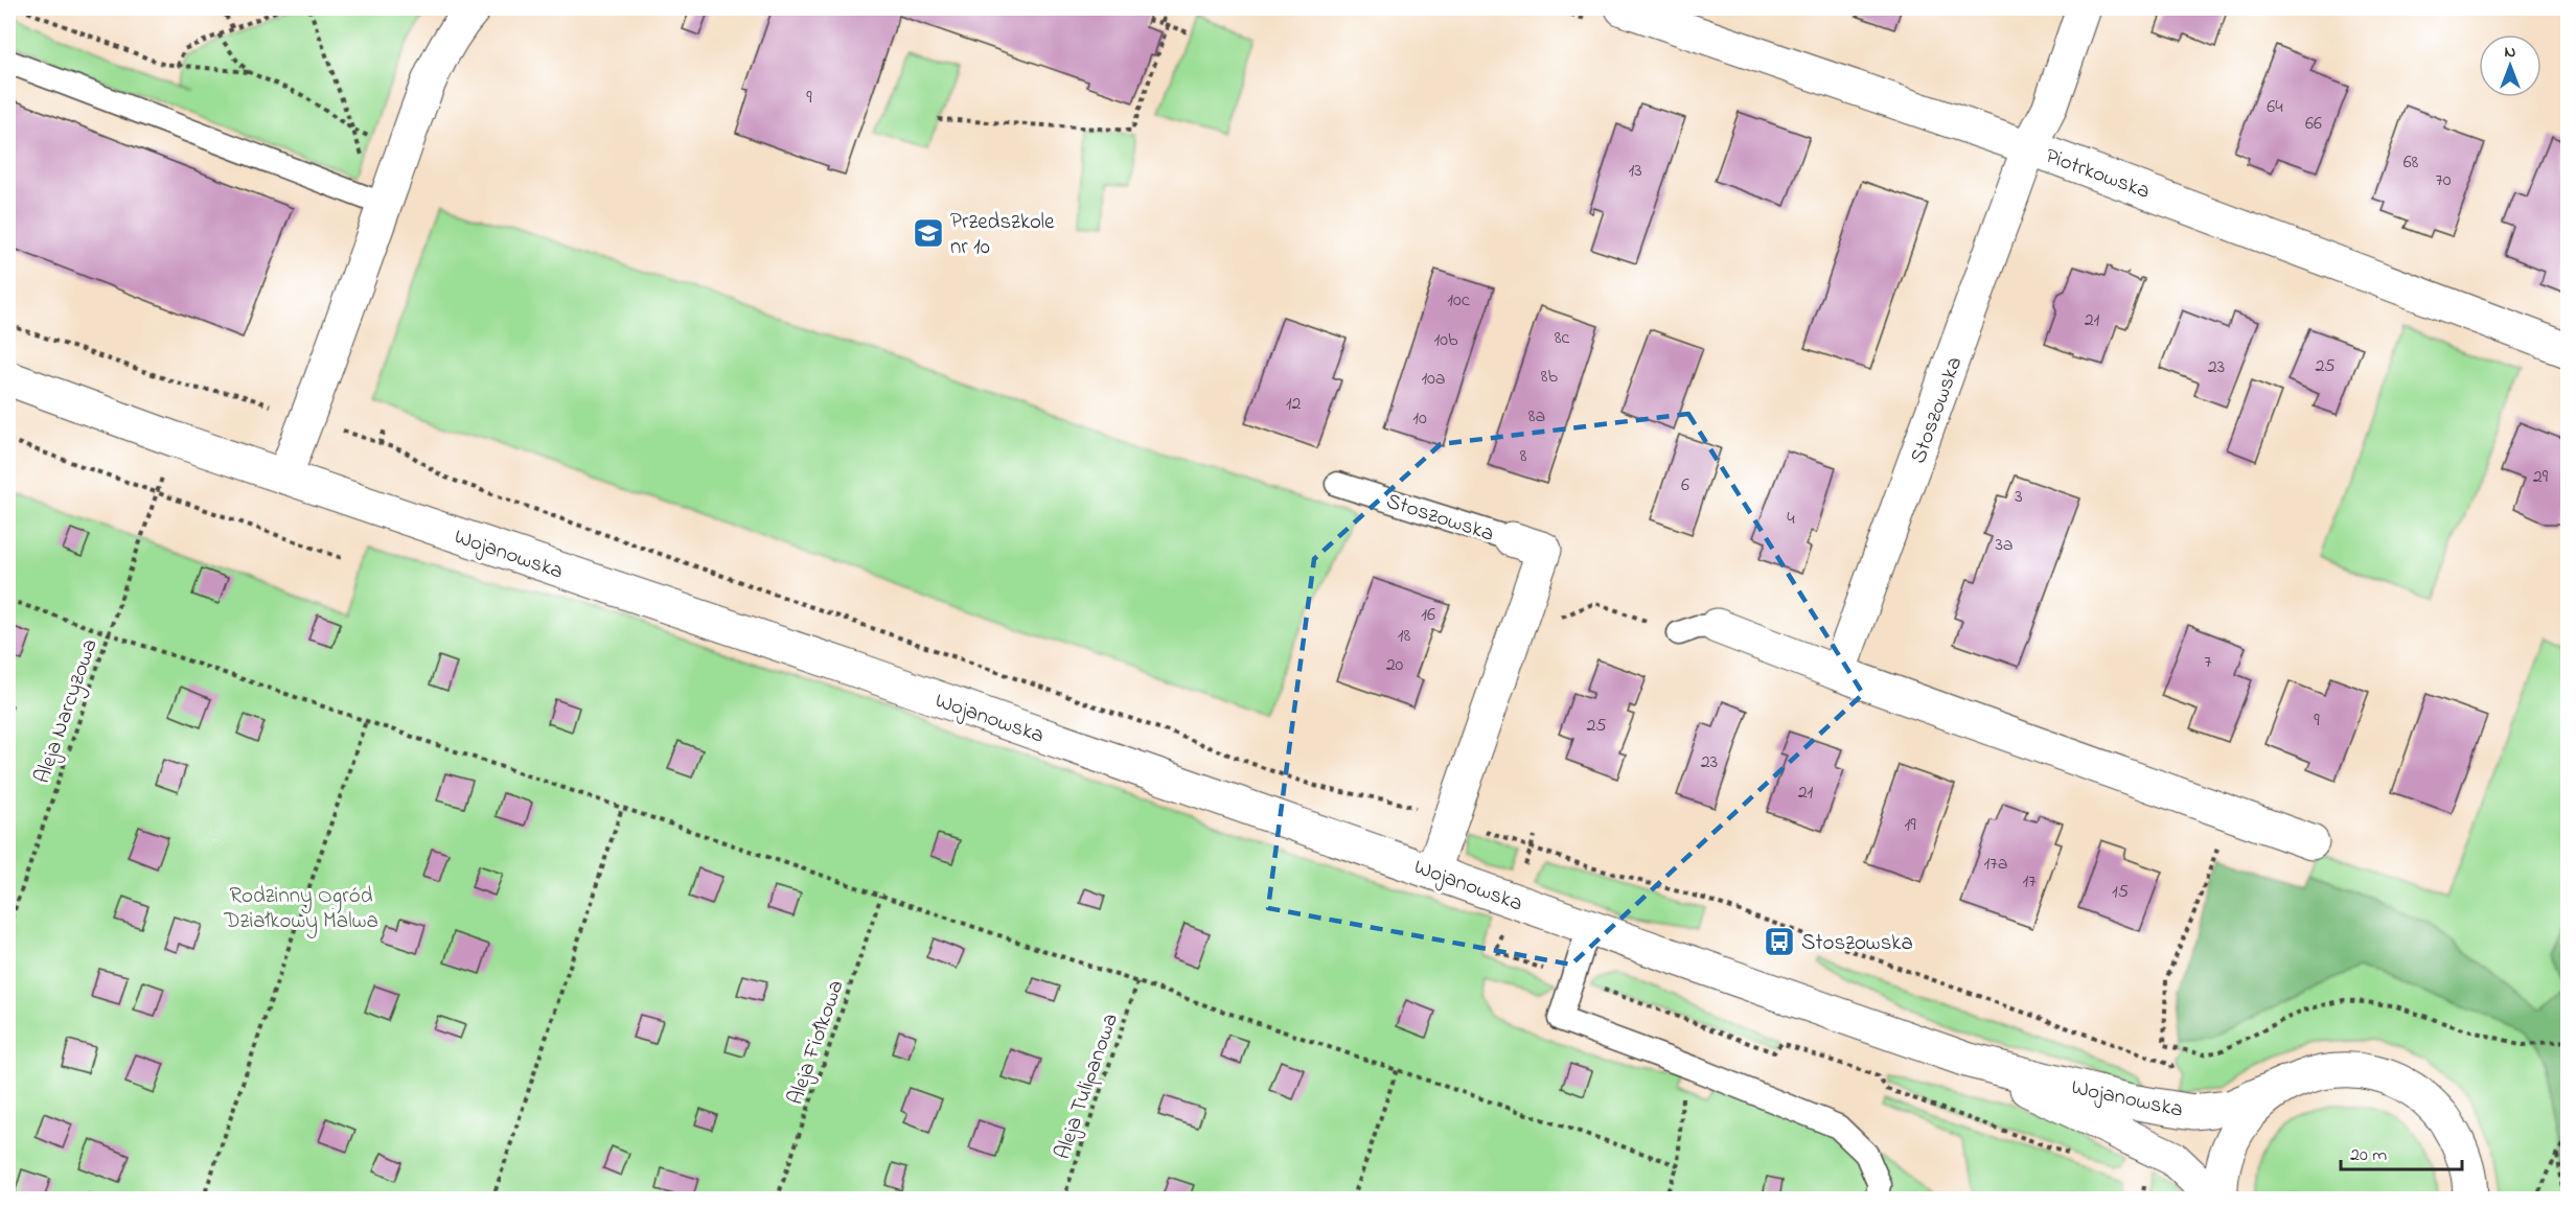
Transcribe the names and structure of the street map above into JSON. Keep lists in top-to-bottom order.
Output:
{
  "streets": {
    "street": ["Piotrkowska", "Stoszowska", "Wojanowska"],
    "path": ["Aleja Narcyzowa", "Aleja Fiołkowa", "Aleja Tulipanowa"]
  },
  "crossings": [
    ["Piotrkowska", "Stoszowska"],
    ["Stoszowska", "Wojanowska"]
  ],
  "parks": ["Rodzinny Ogród Działkowy Malwa"],
  "places": {
    "school or university": ["Przedszkole nr 10"],
    "bus stop": ["Stoszowska"]
  },
  "house_numbers": [
    "9",
    "64",
    "66",
    "68",
    "13",
    "70",
    "10c",
    "21",
    "8c",
    "10b",
    "25",
    "23",
    "8b",
    "10a",
    "12",
    "8a",
    "10",
    "8",
    "29",
    "6",
    "3",
    "4",
    "3a",
    "16",
    "18",
    "7",
    "20",
    "9",
    "25",
    "23",
    "21",
    "19",
    "17a",
    "17",
    "15"
  ],
  "scale_bar": "20 m",
  "north": "top"
}
